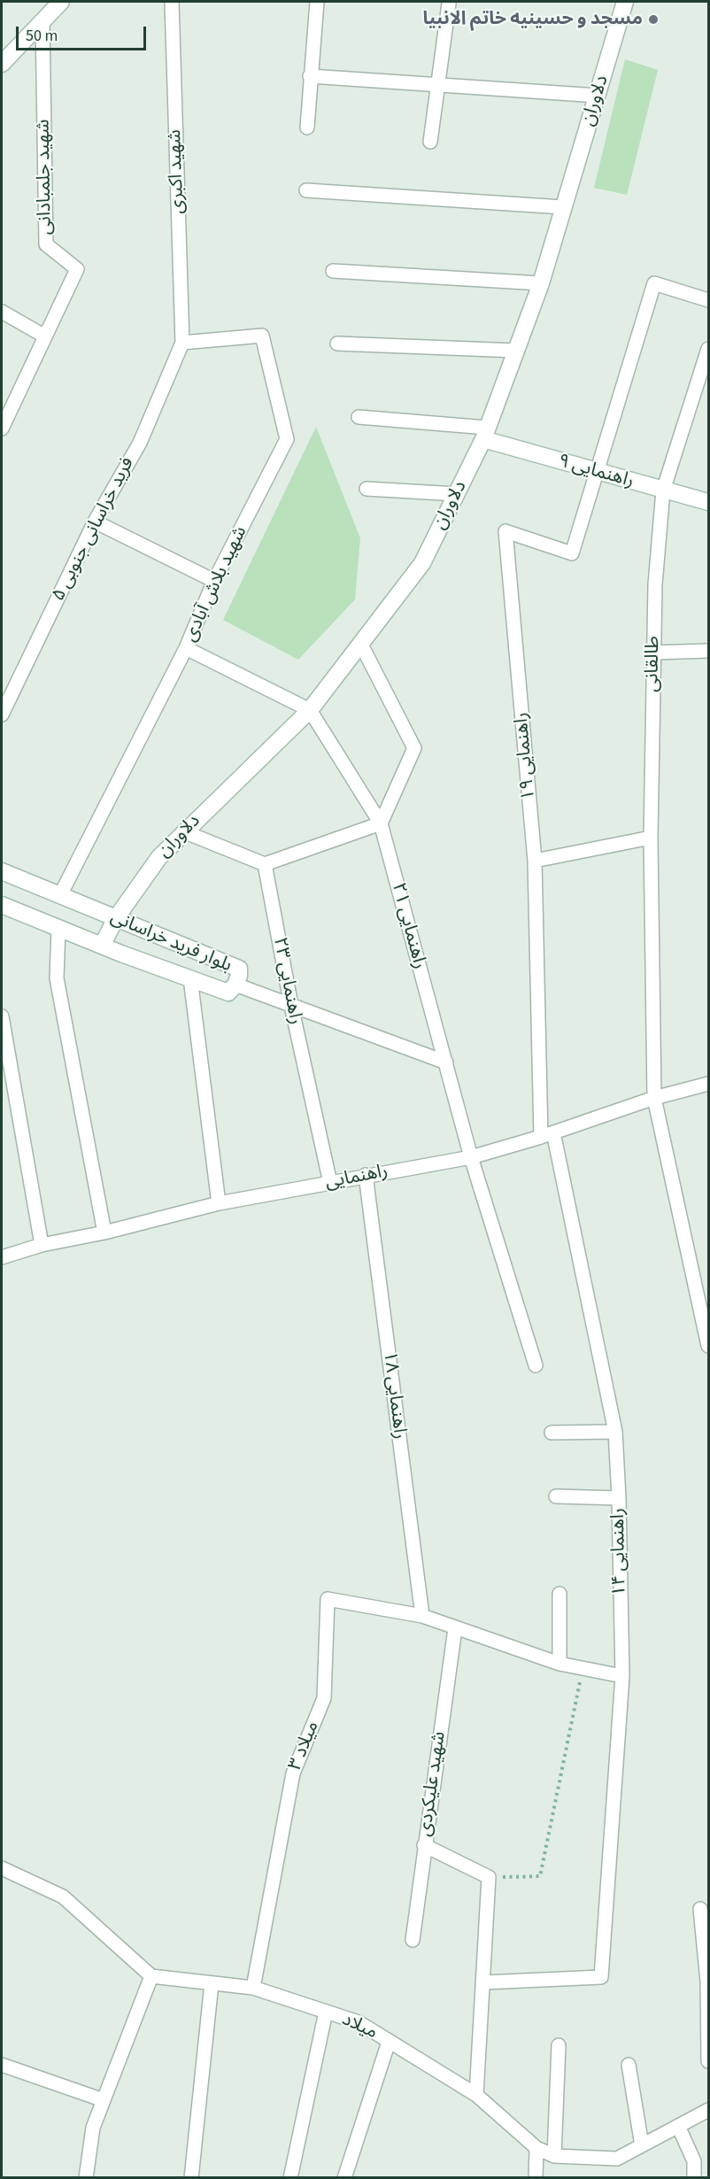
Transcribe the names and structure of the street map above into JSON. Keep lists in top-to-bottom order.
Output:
{
  "streets": {
    "street": [
      "دلاوران",
      "شهید اکبری",
      "شهید جلمبادانی",
      "راهنمایی ۹",
      "فرید خراسانی جنوبی ۵",
      "شهید بلاش آبادی",
      "طالقانی",
      "راهنمایی ۱۹",
      "راهنمایی ۲۱",
      "بلوار فرید خراسانی",
      "راهنمایی ۲۳",
      "راهنمایی",
      "راهنمایی ۱۸",
      "راهنمایی ۱۴",
      "میلاد ۳",
      "شهید علیکردی",
      "میلاد"
    ]
  },
  "crossings": [
    ["دلاوران", "راهنمایی ۹"],
    ["دلاوران", "راهنمایی ۲۱"],
    ["دلاوران", "بلوار فرید خراسانی"],
    ["شهید اکبری", "فرید خراسانی جنوبی ۵"],
    ["شهید اکبری", "شهید بلاش آبادی"],
    ["راهنمایی ۹", "طالقانی"],
    ["راهنمایی ۹", "راهنمایی ۱۹"],
    ["فرید خراسانی جنوبی ۵", "شهید بلاش آبادی"],
    ["شهید بلاش آبادی", "بلوار فرید خراسانی"],
    ["طالقانی", "راهنمایی"],
    ["راهنمایی ۱۹", "راهنمایی"],
    ["راهنمایی ۱۹", "راهنمایی ۱۴"],
    ["راهنمایی ۲۱", "راهنمایی"],
    ["راهنمایی ۲۳", "راهنمایی"],
    ["راهنمایی", "راهنمایی ۱۸"],
    ["راهنمایی", "راهنمایی ۱۴"],
    ["راهنمایی ۱۸", "میلاد ۳"],
    ["میلاد ۳", "میلاد"]
  ],
  "places": ["مسجد و حسینیه خاتم الانبیا"],
  "scale_bar": "50 m"
}
